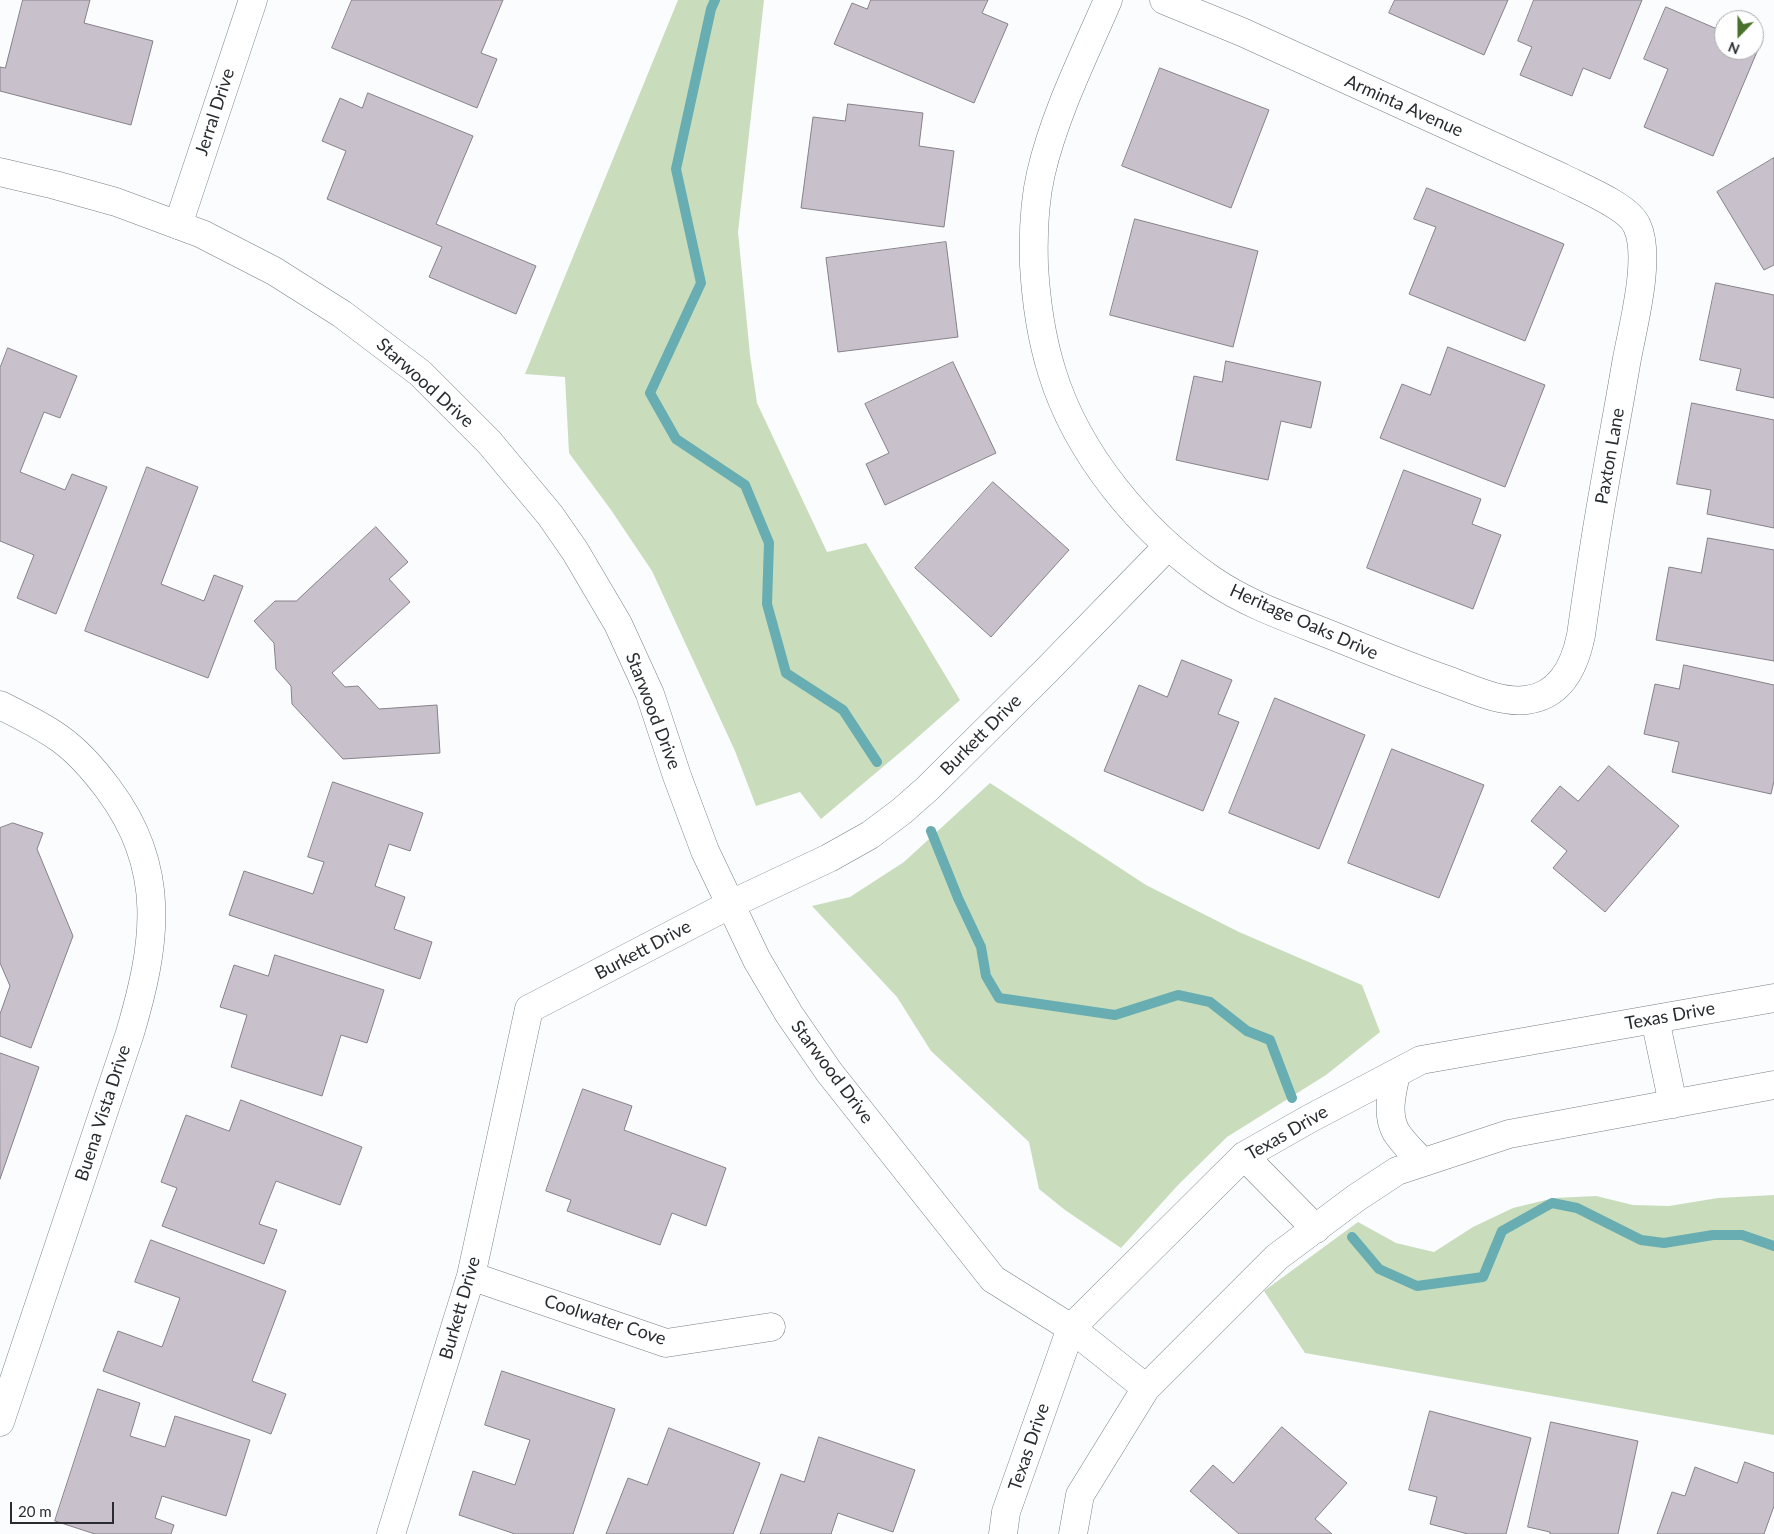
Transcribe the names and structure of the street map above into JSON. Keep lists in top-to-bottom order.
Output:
{
  "streets": {
    "street": [
      "Arminta Avenue",
      "Jerral Drive",
      "Starwood Drive",
      "Paxton Lane",
      "Heritage Oaks Drive",
      "Burkett Drive",
      "Texas Drive",
      "Buena Vista Drive",
      "Coolwater Cove"
    ]
  },
  "crossings": [
    ["Arminta Avenue", "Paxton Lane"],
    ["Jerral Drive", "Starwood Drive"],
    ["Starwood Drive", "Burkett Drive"],
    ["Starwood Drive", "Texas Drive"],
    ["Paxton Lane", "Heritage Oaks Drive"],
    ["Heritage Oaks Drive", "Burkett Drive"],
    ["Burkett Drive", "Coolwater Cove"]
  ],
  "scale_bar": "20 m",
  "north": "bottom"
}
